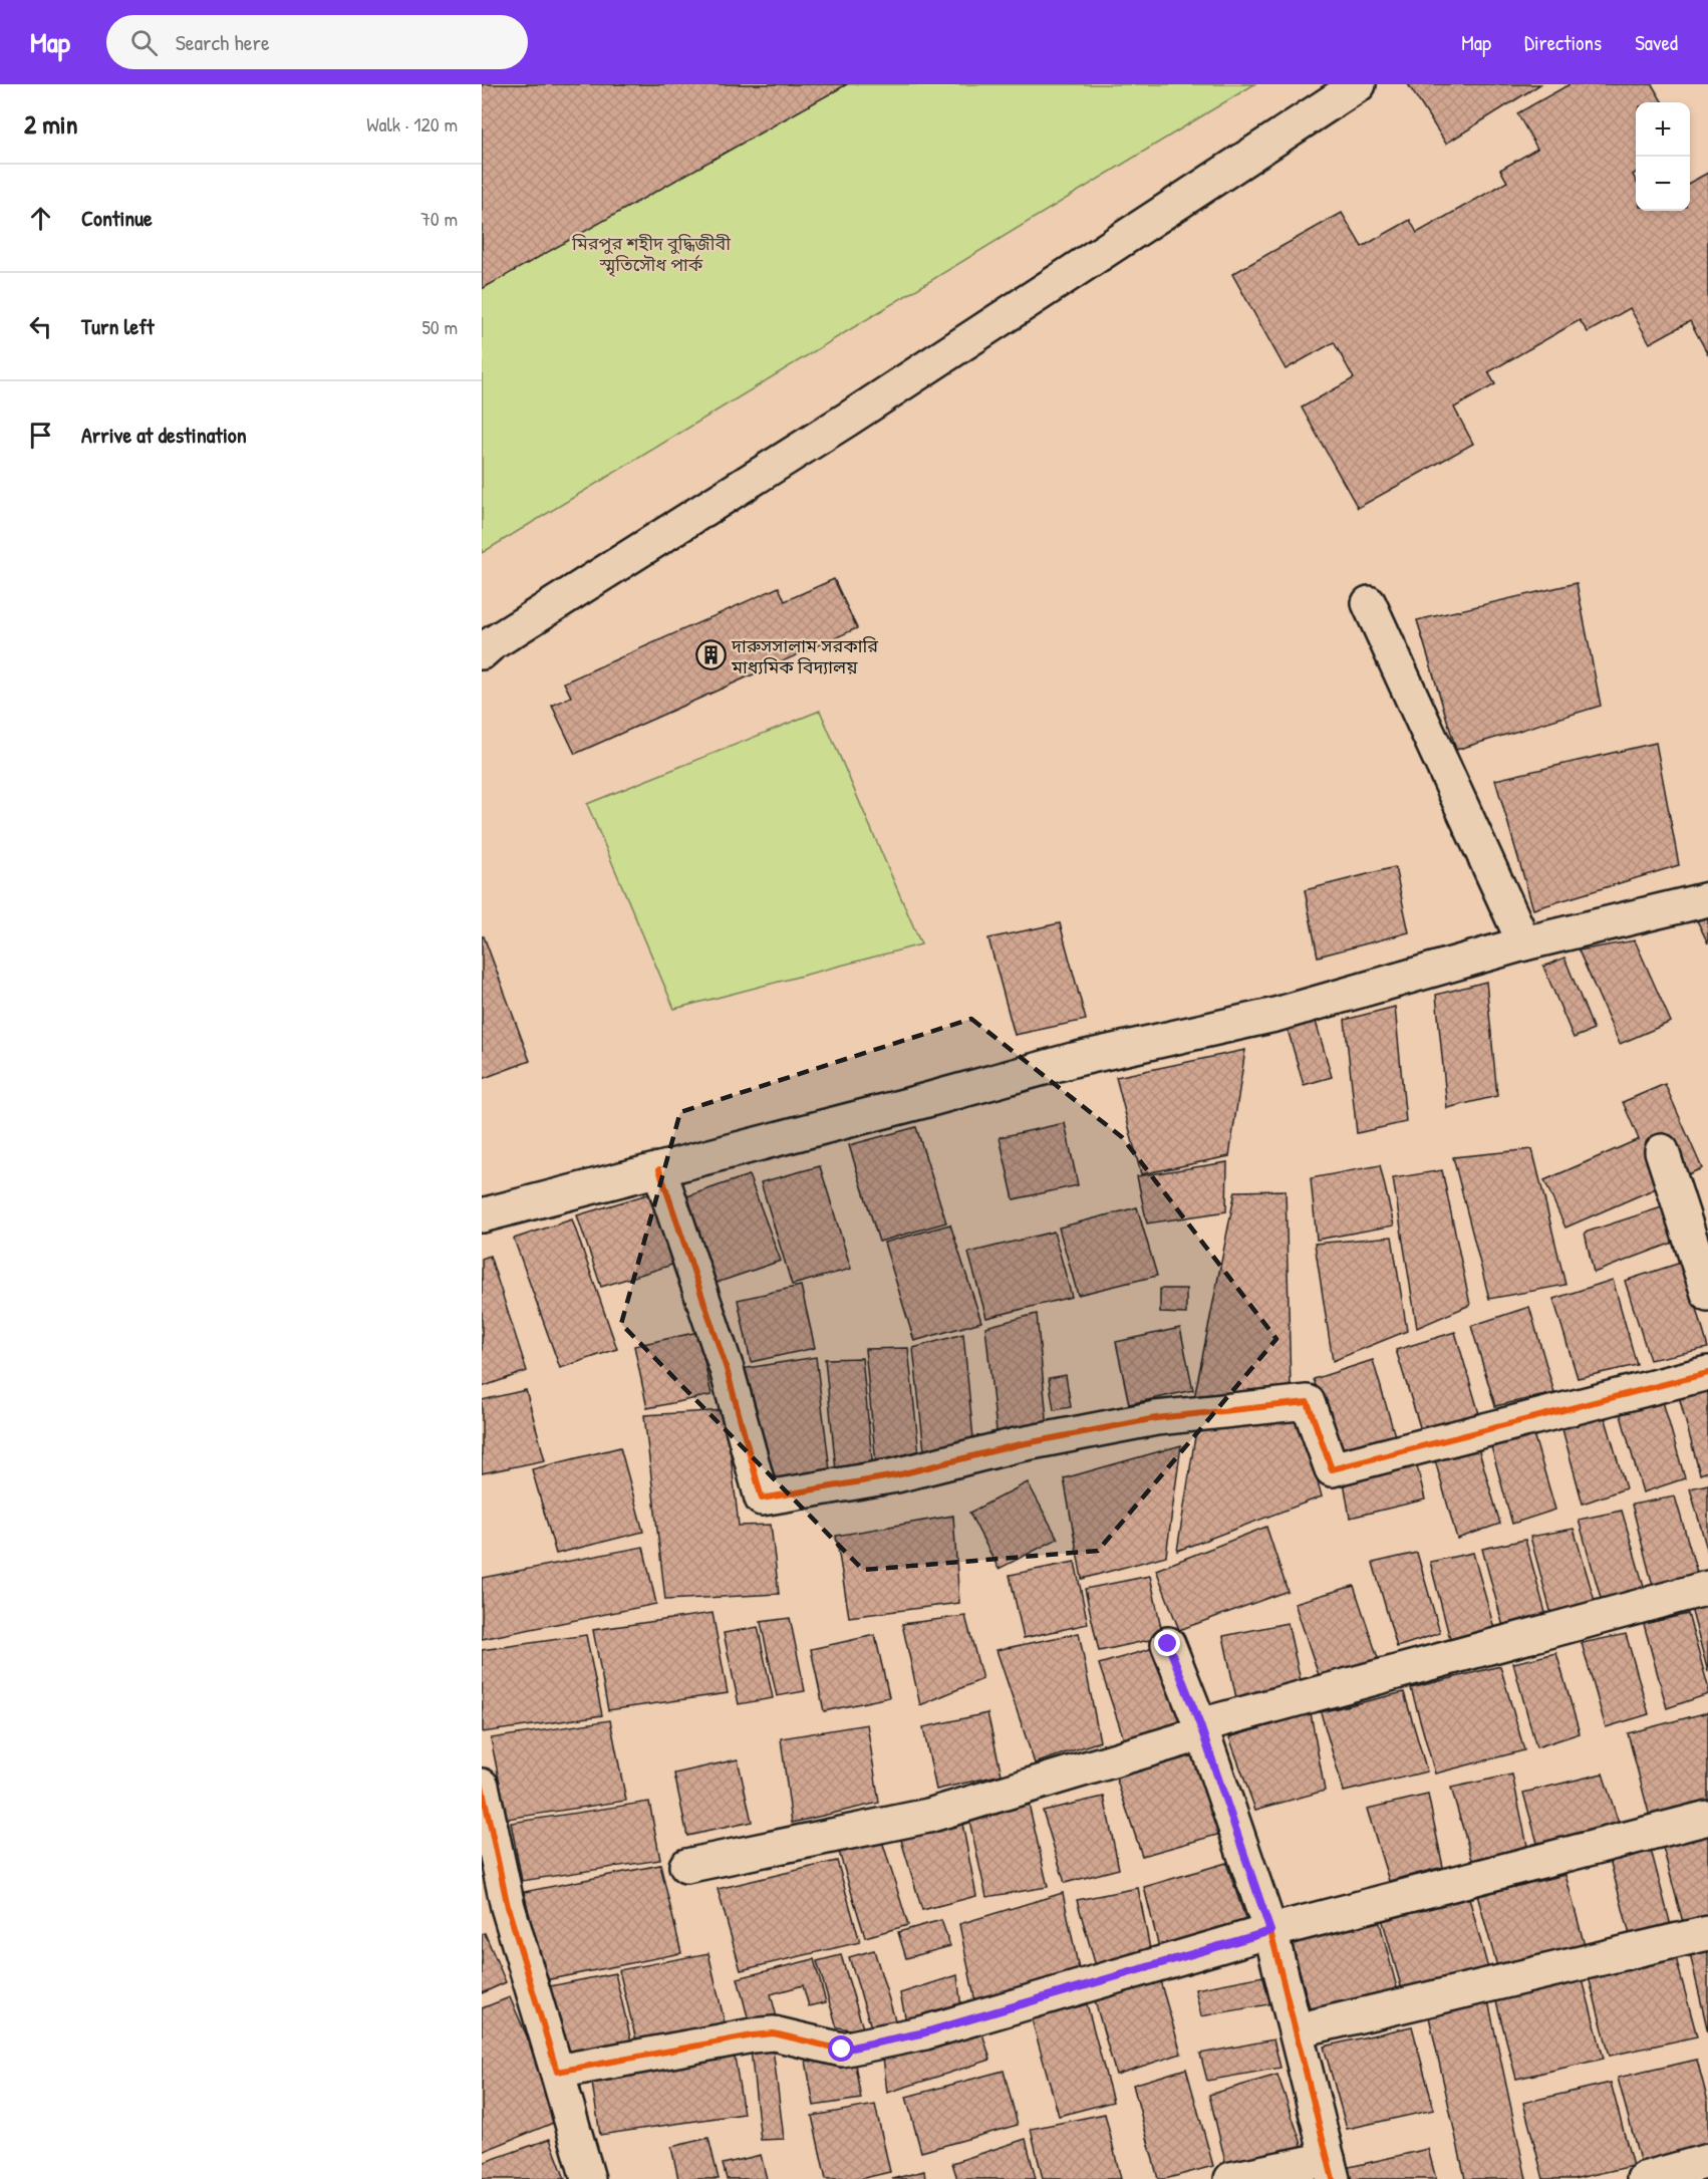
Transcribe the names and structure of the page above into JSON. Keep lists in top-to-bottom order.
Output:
{
  "parks": ["মিরপুর শহীদ বুদ্ধিজীবী স্মৃতিসৌধ পার্ক"],
  "places": {
    "building": ["দারুসসালাম সরকারি মাধ্যমিক বিদ্যালয়"]
  },
  "page": {
    "header": "Map",
    "search": "Search here",
    "nav": ["Map", "Directions", "Saved"],
    "heading": ["2 min", "Walk · 120 m"],
    "map_buttons": ["+", "−"],
    "list": [
      ["Continue", "70 m"],
      ["Turn left", "50 m"],
      "Arrive at destination"
    ]
  }
}
